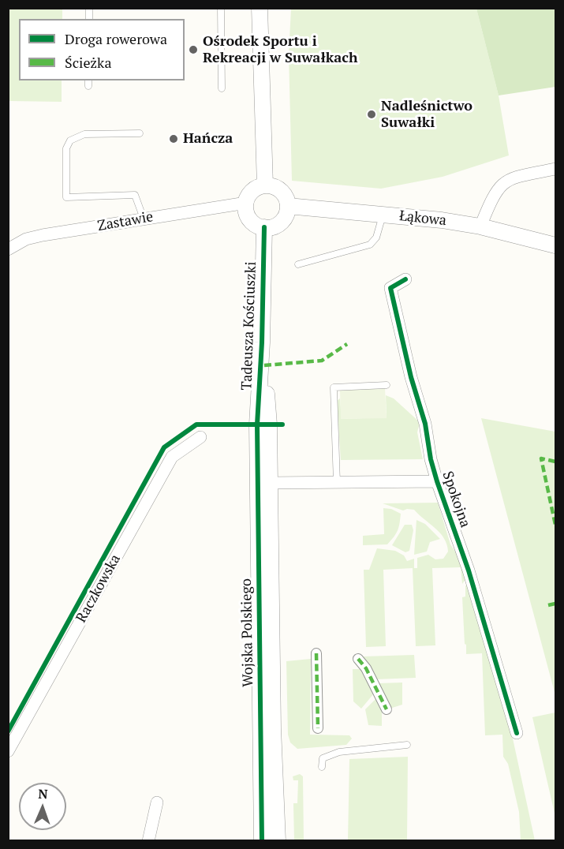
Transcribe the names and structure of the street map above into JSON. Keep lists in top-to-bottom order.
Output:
{
  "streets": {
    "street": [
      "Łąkowa",
      "Zastawie",
      "Tadeusza Kościuszki",
      "Spokojna",
      "Raczkowska",
      "Wojska Polskiego"
    ]
  },
  "crossings": [
    ["Łąkowa", "Zastawie"],
    ["Łąkowa", "Tadeusza Kościuszki"],
    ["Zastawie", "Tadeusza Kościuszki"],
    ["Tadeusza Kościuszki", "Wojska Polskiego"],
    ["Spokojna", "Wojska Polskiego"]
  ],
  "places": ["Ośrodek Sportu i Rekreacji w Suwałkach", "Nadleśnictwo Suwałki", "Hańcza"],
  "legend": ["Droga rowerowa", "Ścieżka"],
  "north": "top"
}
